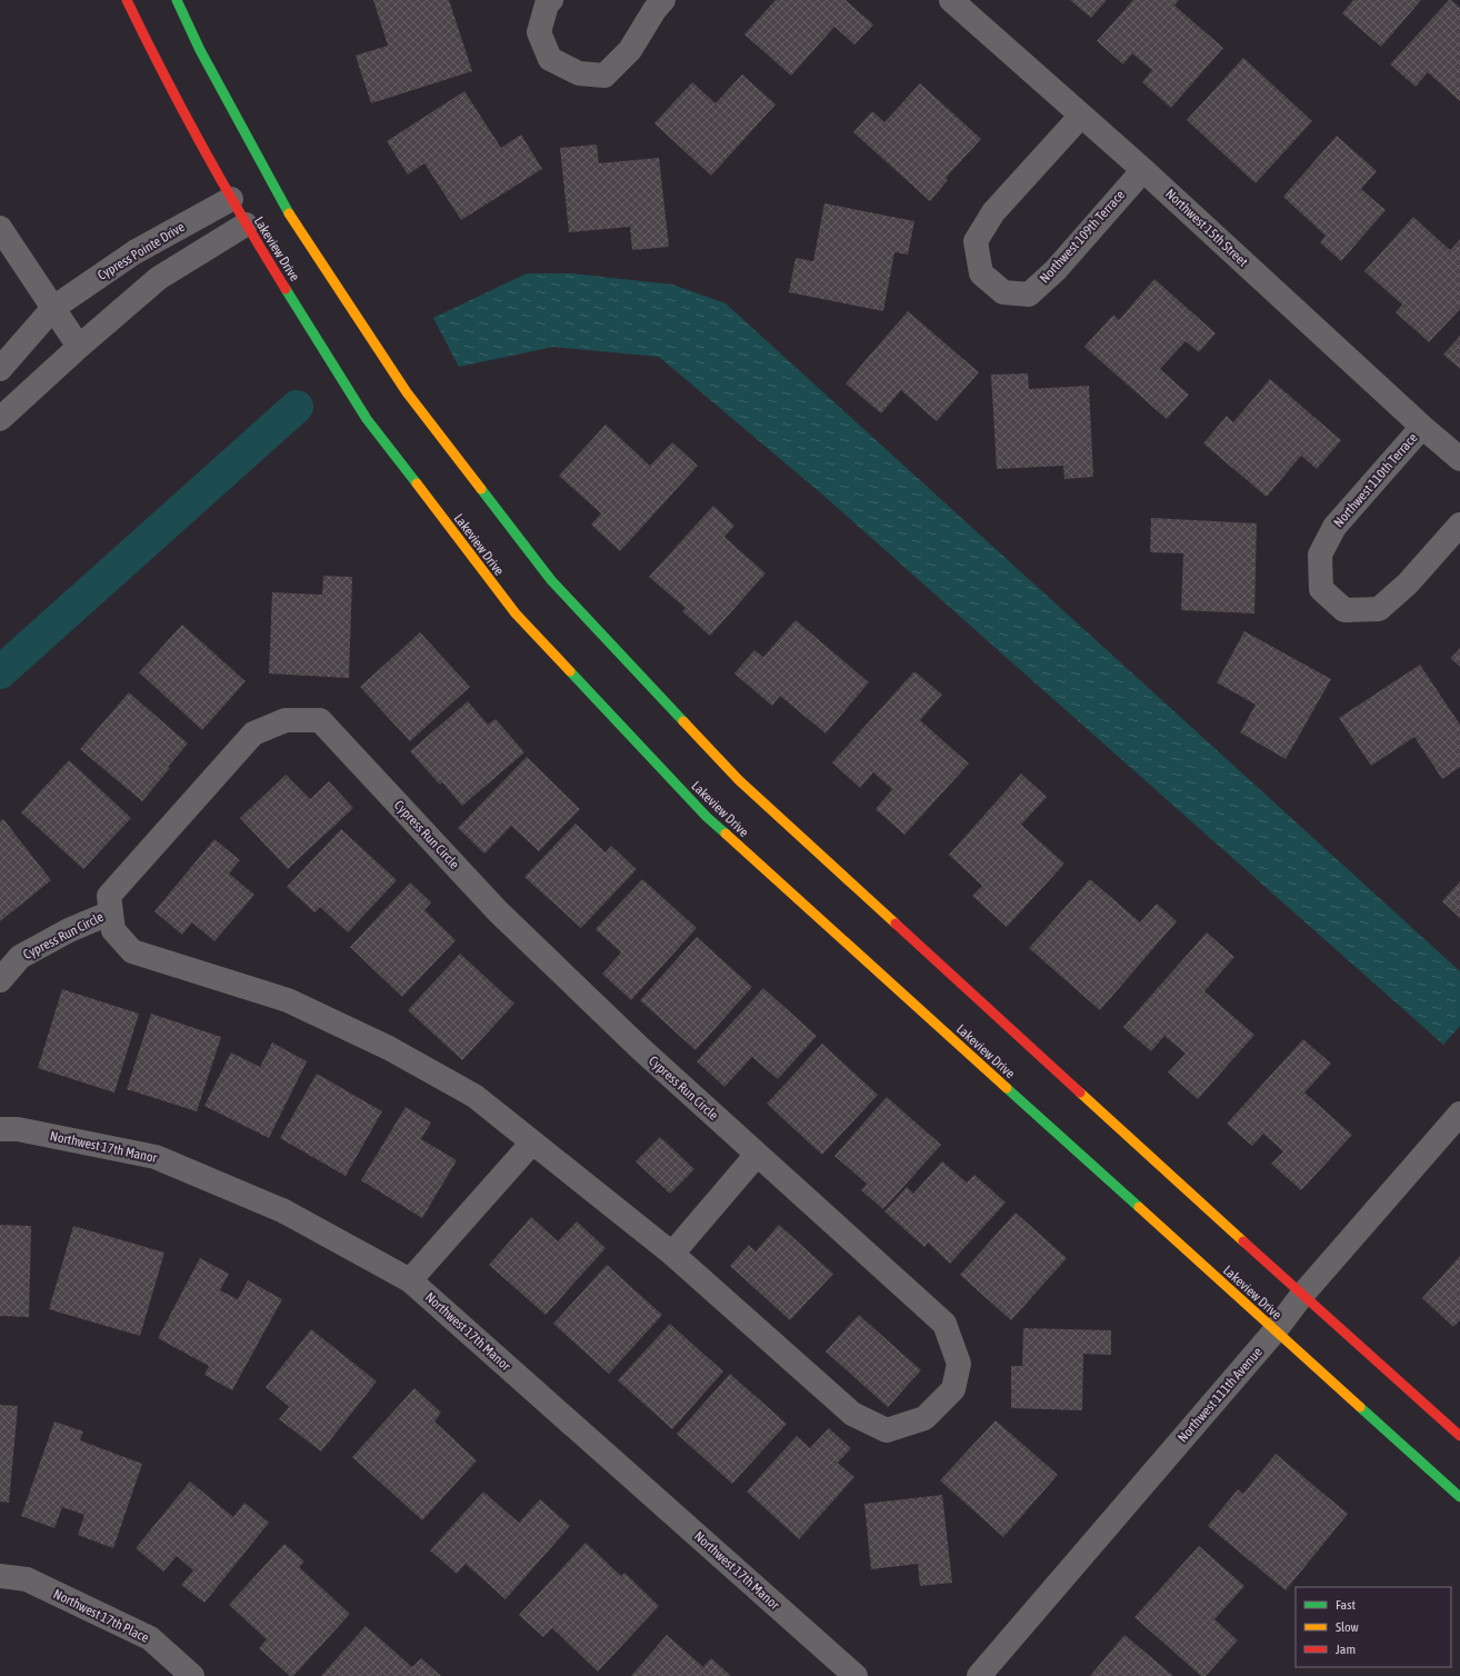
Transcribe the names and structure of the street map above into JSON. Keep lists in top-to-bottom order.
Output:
{
  "streets": {
    "street": [
      "Northwest 15th Street",
      "Northwest 109th Terrace",
      "Lakeview Drive",
      "Cypress Pointe Drive",
      "Northwest 110th Terrace",
      "Cypress Run Circle",
      "Northwest 17th Manor",
      "Northwest 111th Avenue",
      "Northwest 17th Place"
    ]
  },
  "crossings": [
    ["Northwest 15th Street", "Northwest 109th Terrace"],
    ["Northwest 15th Street", "Northwest 110th Terrace"],
    ["Lakeview Drive", "Cypress Pointe Drive"],
    ["Lakeview Drive", "Northwest 111th Avenue"]
  ],
  "legend": ["Fast", "Slow", "Jam"]
}
